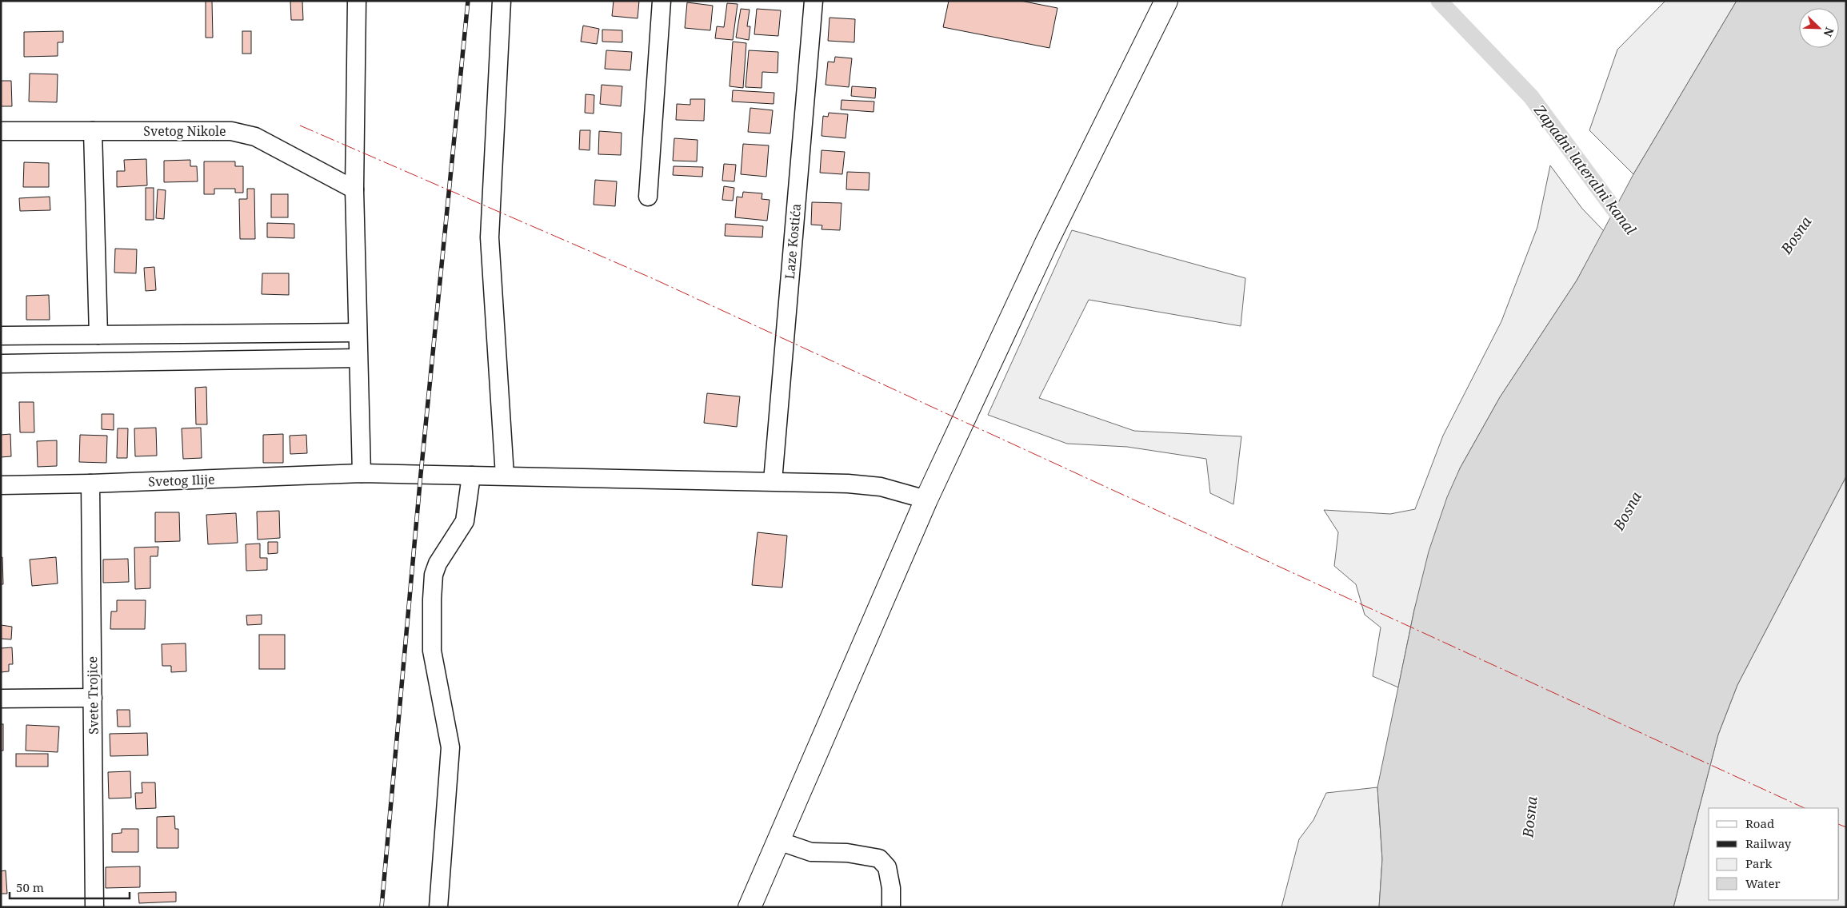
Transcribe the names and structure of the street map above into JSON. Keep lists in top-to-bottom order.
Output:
{
  "streets": {
    "street": [
      "Svetog Nikole",
      "Laze Kostića",
      "Svetog Ilije",
      "Svete Trojice"
    ]
  },
  "crossings": [
    ["Laze Kostića", "Svetog Ilije"],
    ["Svetog Ilije", "Svete Trojice"]
  ],
  "water": ["Zapadni lateralni kanal", "Bosna"],
  "legend": [
    "Road",
    "Railway",
    "Park",
    "Water"
  ],
  "scale_bar": "50 m",
  "north": "bottom right"
}
